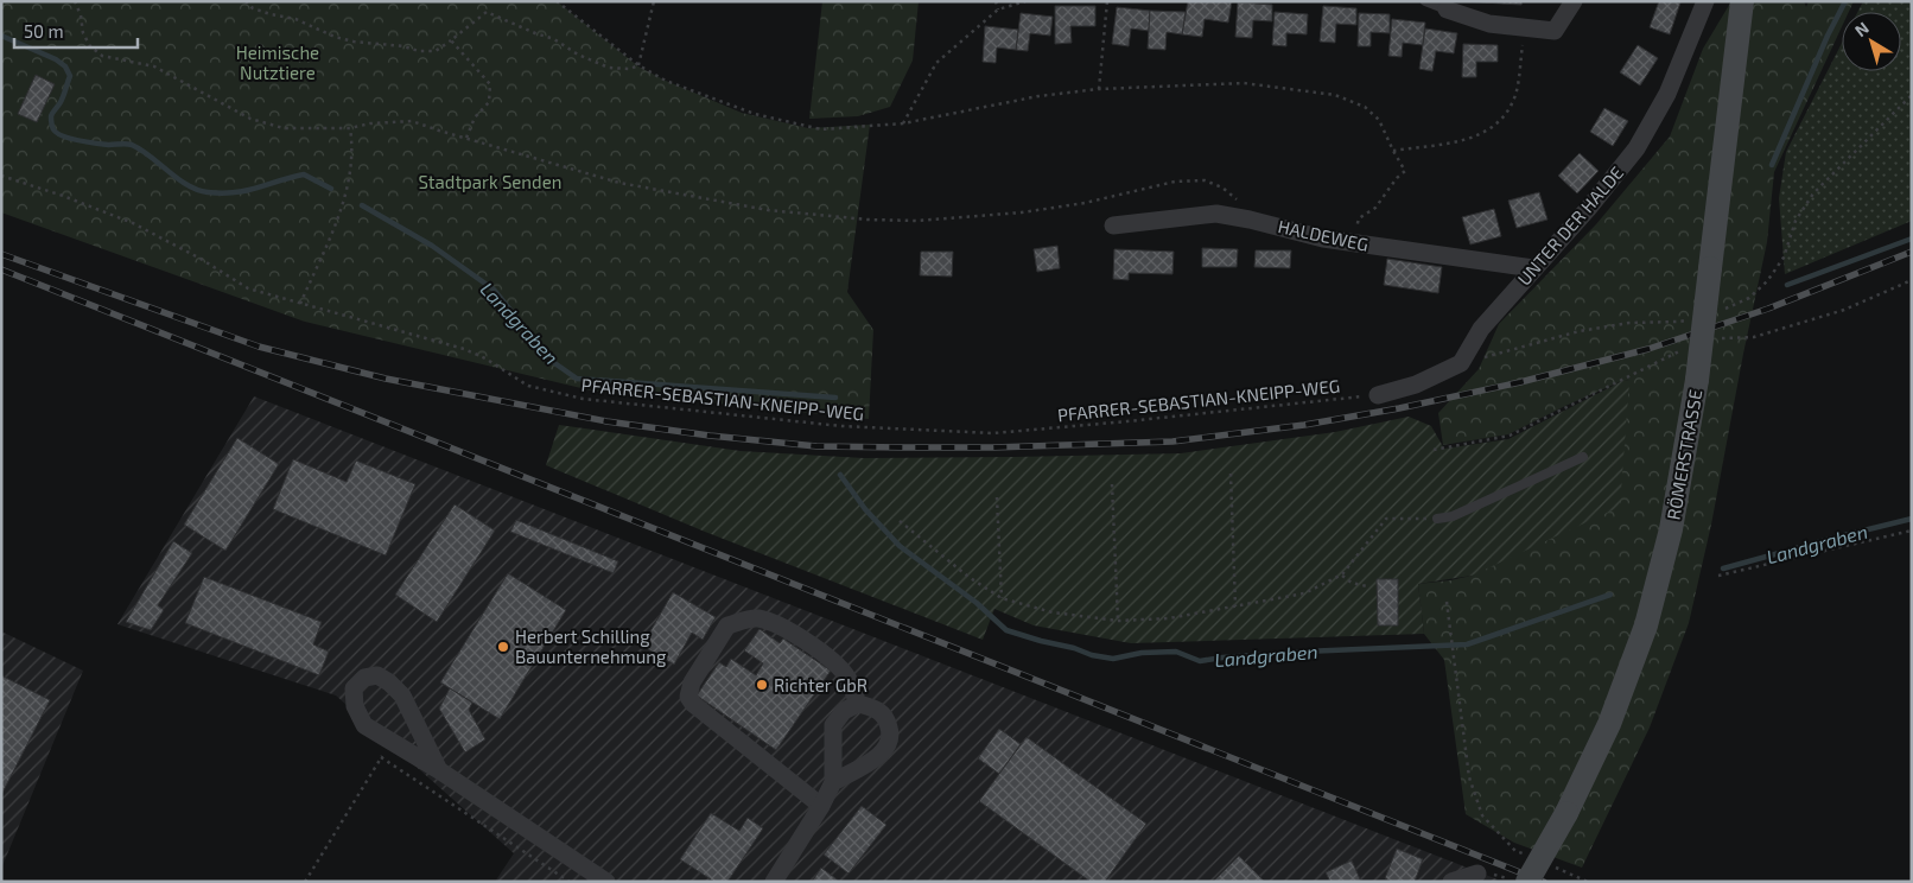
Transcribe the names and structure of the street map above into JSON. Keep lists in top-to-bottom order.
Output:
{
  "streets": {
    "main road": ["RÖMERSTRASSE"],
    "street": ["UNTER DER HALDE", "HALDEWEG"],
    "path": ["PFARRER-SEBASTIAN-KNEIPP-WEG"]
  },
  "crossings": [
    ["UNTER DER HALDE", "HALDEWEG"],
    ["UNTER DER HALDE", "PFARRER-SEBASTIAN-KNEIPP-WEG"]
  ],
  "water": ["Landgraben"],
  "parks": ["Heimische Nutztiere", "Stadtpark Senden"],
  "places": ["Herbert Schilling Bauunternehmung", "Richter GbR"],
  "scale_bar": "50 m",
  "north": "top left"
}
